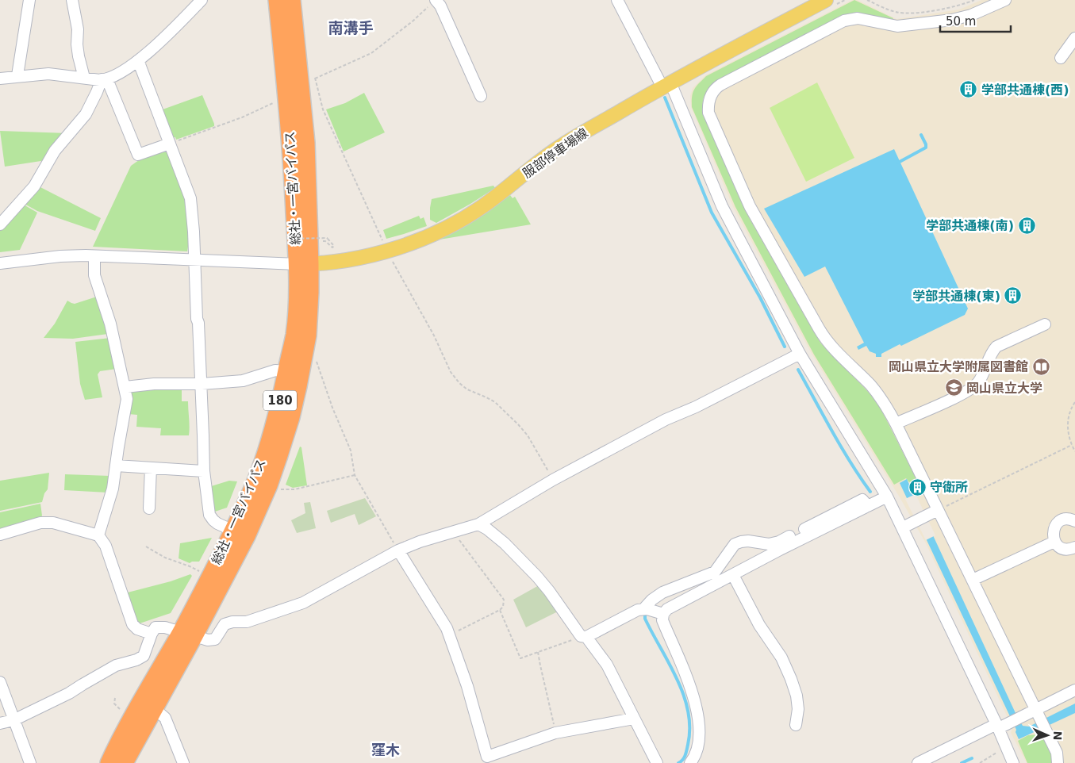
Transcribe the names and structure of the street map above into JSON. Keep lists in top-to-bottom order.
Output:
{
  "streets": {
    "highway": ["総社・一宮バイパス", "180"],
    "main road": ["服部停車場線"]
  },
  "crossings": [
    ["服部停車場線", "総社・一宮バイパス"]
  ],
  "districts": ["南溝手", "窪木"],
  "places": {
    "building": [
      "学部共通棟(西)",
      "学部共通棟(南)",
      "学部共通棟(東)",
      "守衛所"
    ],
    "library": ["岡山県立大学附属図書館"],
    "school or university": ["岡山県立大学"]
  },
  "scale_bar": "50 m",
  "north": "right"
}
